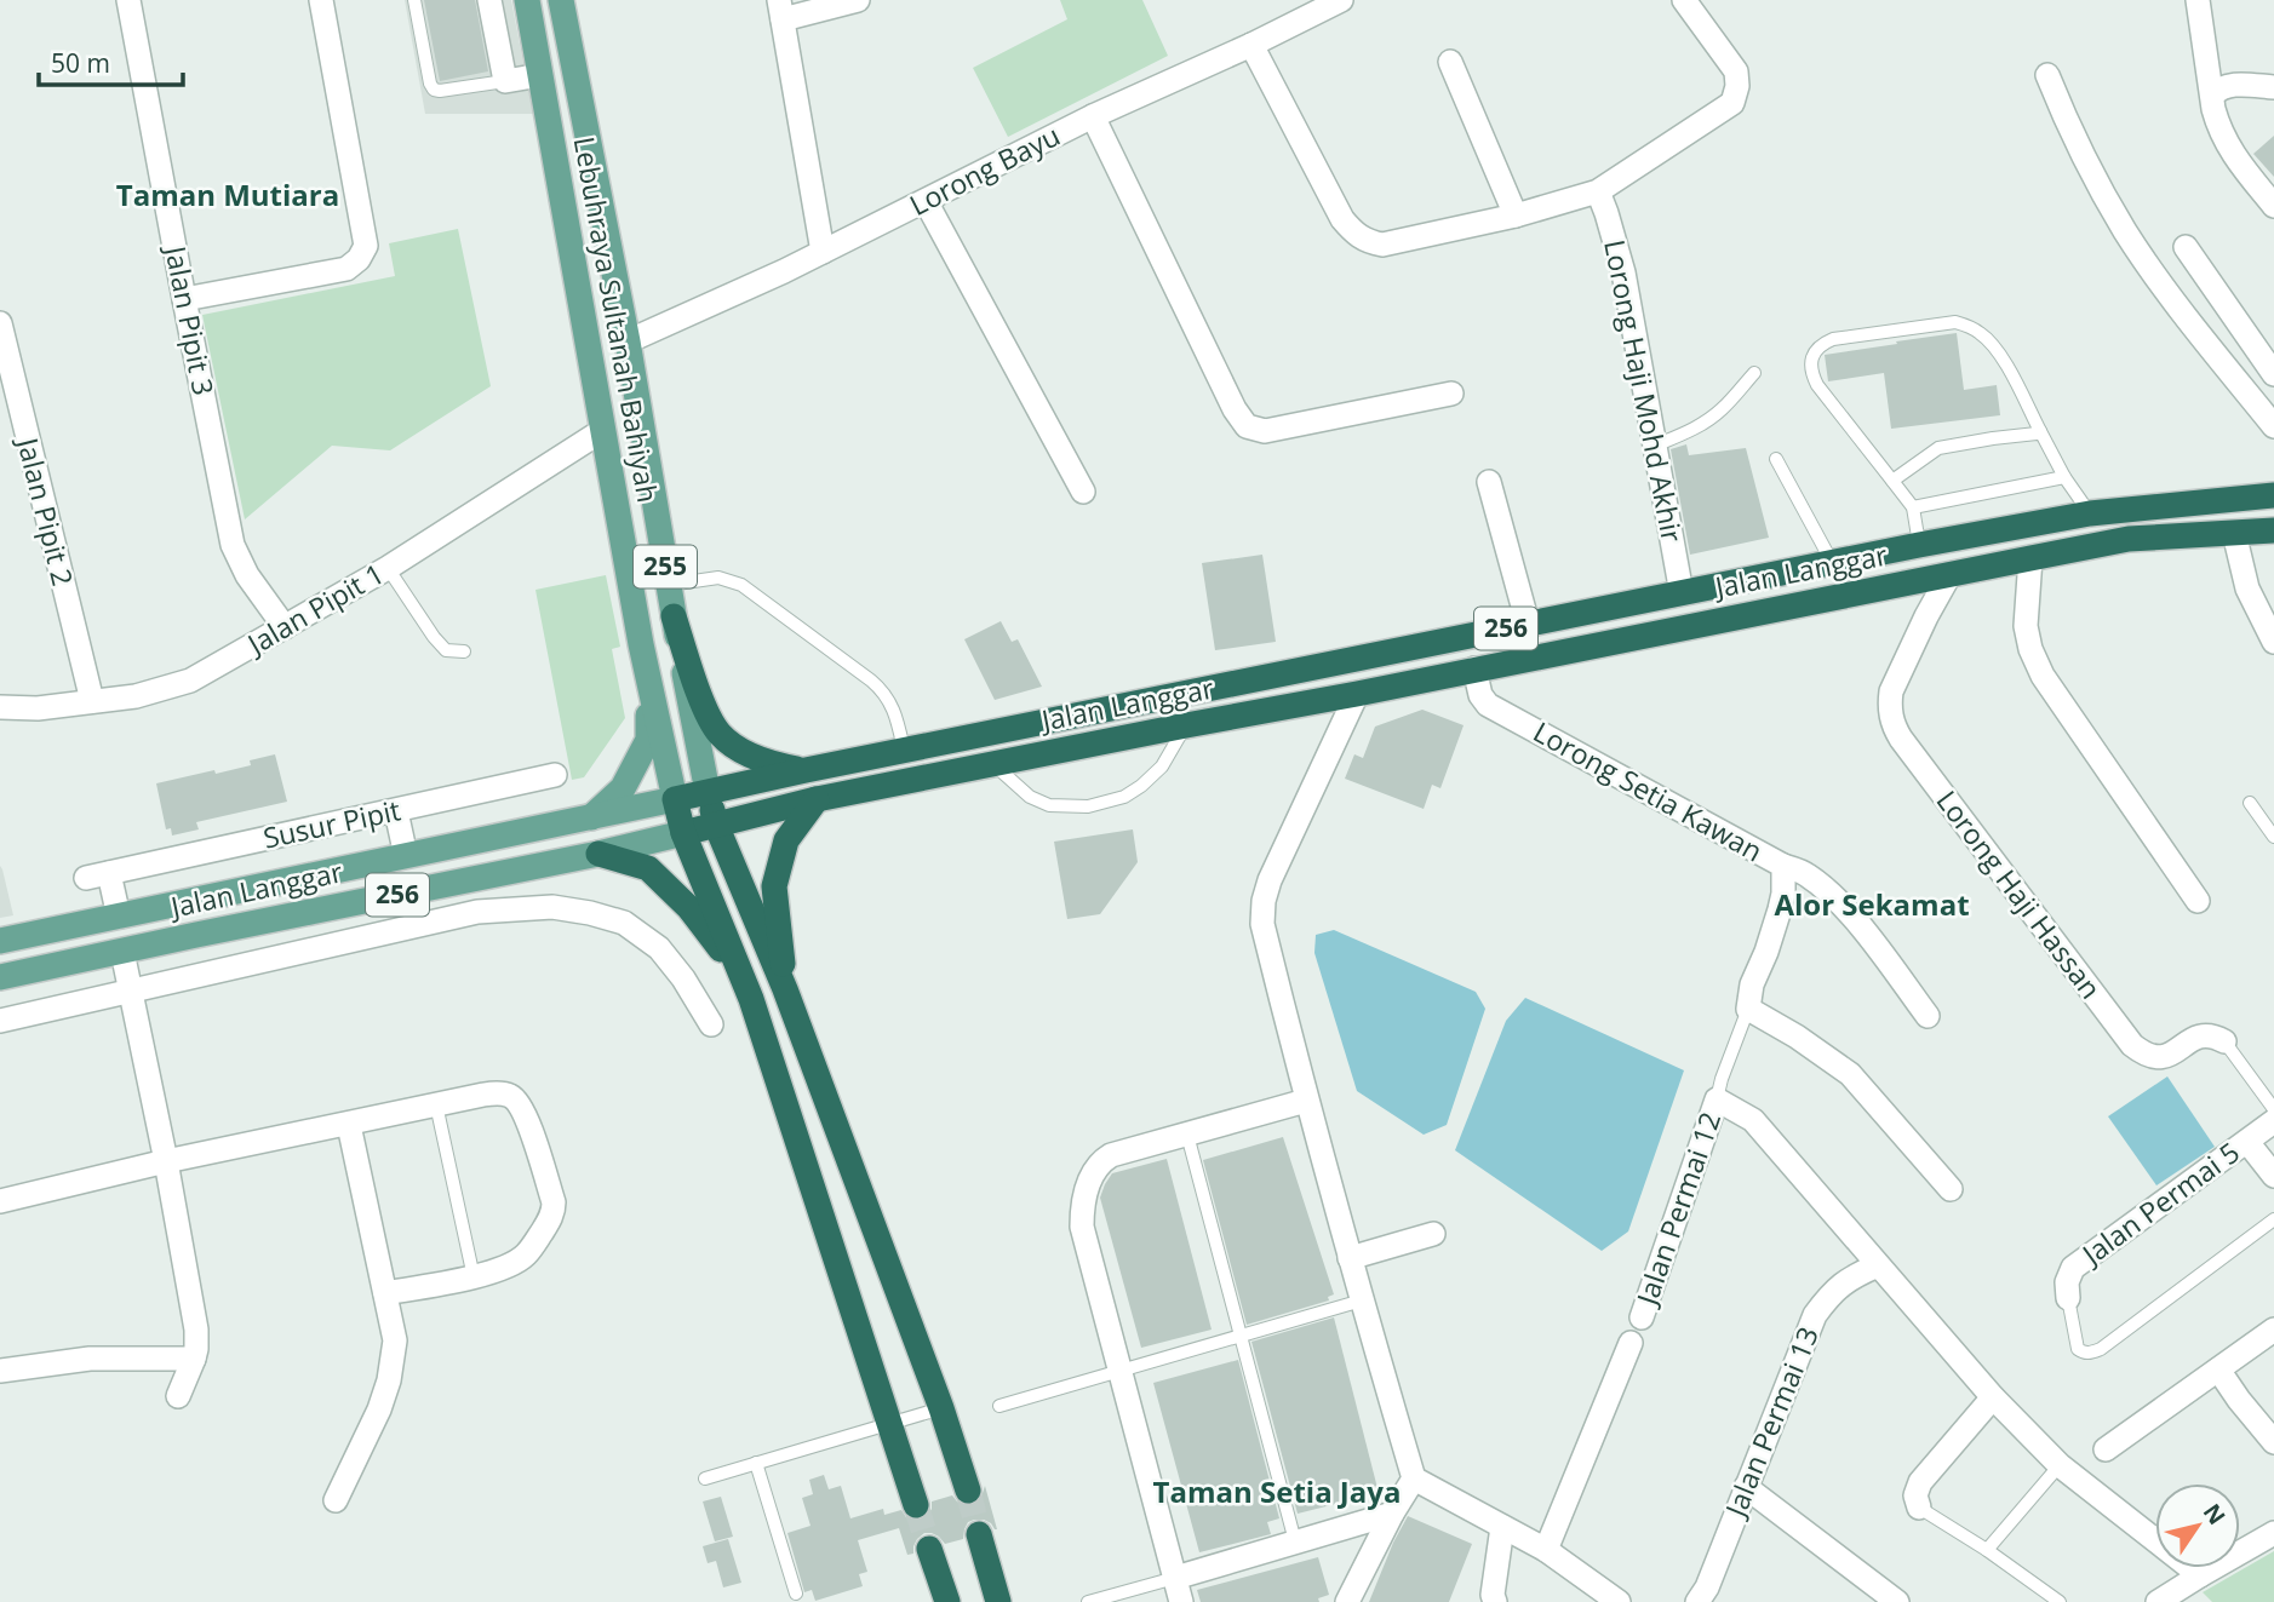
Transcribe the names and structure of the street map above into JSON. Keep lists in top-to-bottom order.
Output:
{
  "streets": {
    "highway": ["255", "Jalan Langgar", "256"],
    "main road": ["Lebuhraya Sultanah Bahiyah"],
    "street": [
      "Lorong Bayu",
      "Jalan Pipit 3",
      "Lorong Haji Mohd Akhir",
      "Jalan Pipit 2",
      "Jalan Pipit 1",
      "Lorong Setia Kawan",
      "Susur Pipit",
      "Lorong Haji Hassan",
      "Jalan Permai 5",
      "Jalan Permai 12",
      "Jalan Permai 13"
    ]
  },
  "crossings": [
    ["Lorong Bayu", "Lebuhraya Sultanah Bahiyah"],
    ["Lebuhraya Sultanah Bahiyah", "255"],
    ["Lebuhraya Sultanah Bahiyah", "Jalan Langgar"],
    ["Lebuhraya Sultanah Bahiyah", "Jalan Pipit 1"],
    ["Jalan Pipit 3", "Jalan Pipit 1"],
    ["Lorong Haji Mohd Akhir", "Jalan Langgar"],
    ["Jalan Pipit 2", "Jalan Pipit 1"],
    ["255", "Jalan Langgar"],
    ["Jalan Langgar", "Lorong Setia Kawan"],
    ["Jalan Langgar", "Lorong Haji Hassan"]
  ],
  "districts": ["Taman Mutiara", "Alor Sekamat", "Taman Setia Jaya"],
  "scale_bar": "50 m",
  "north": "top right"
}
